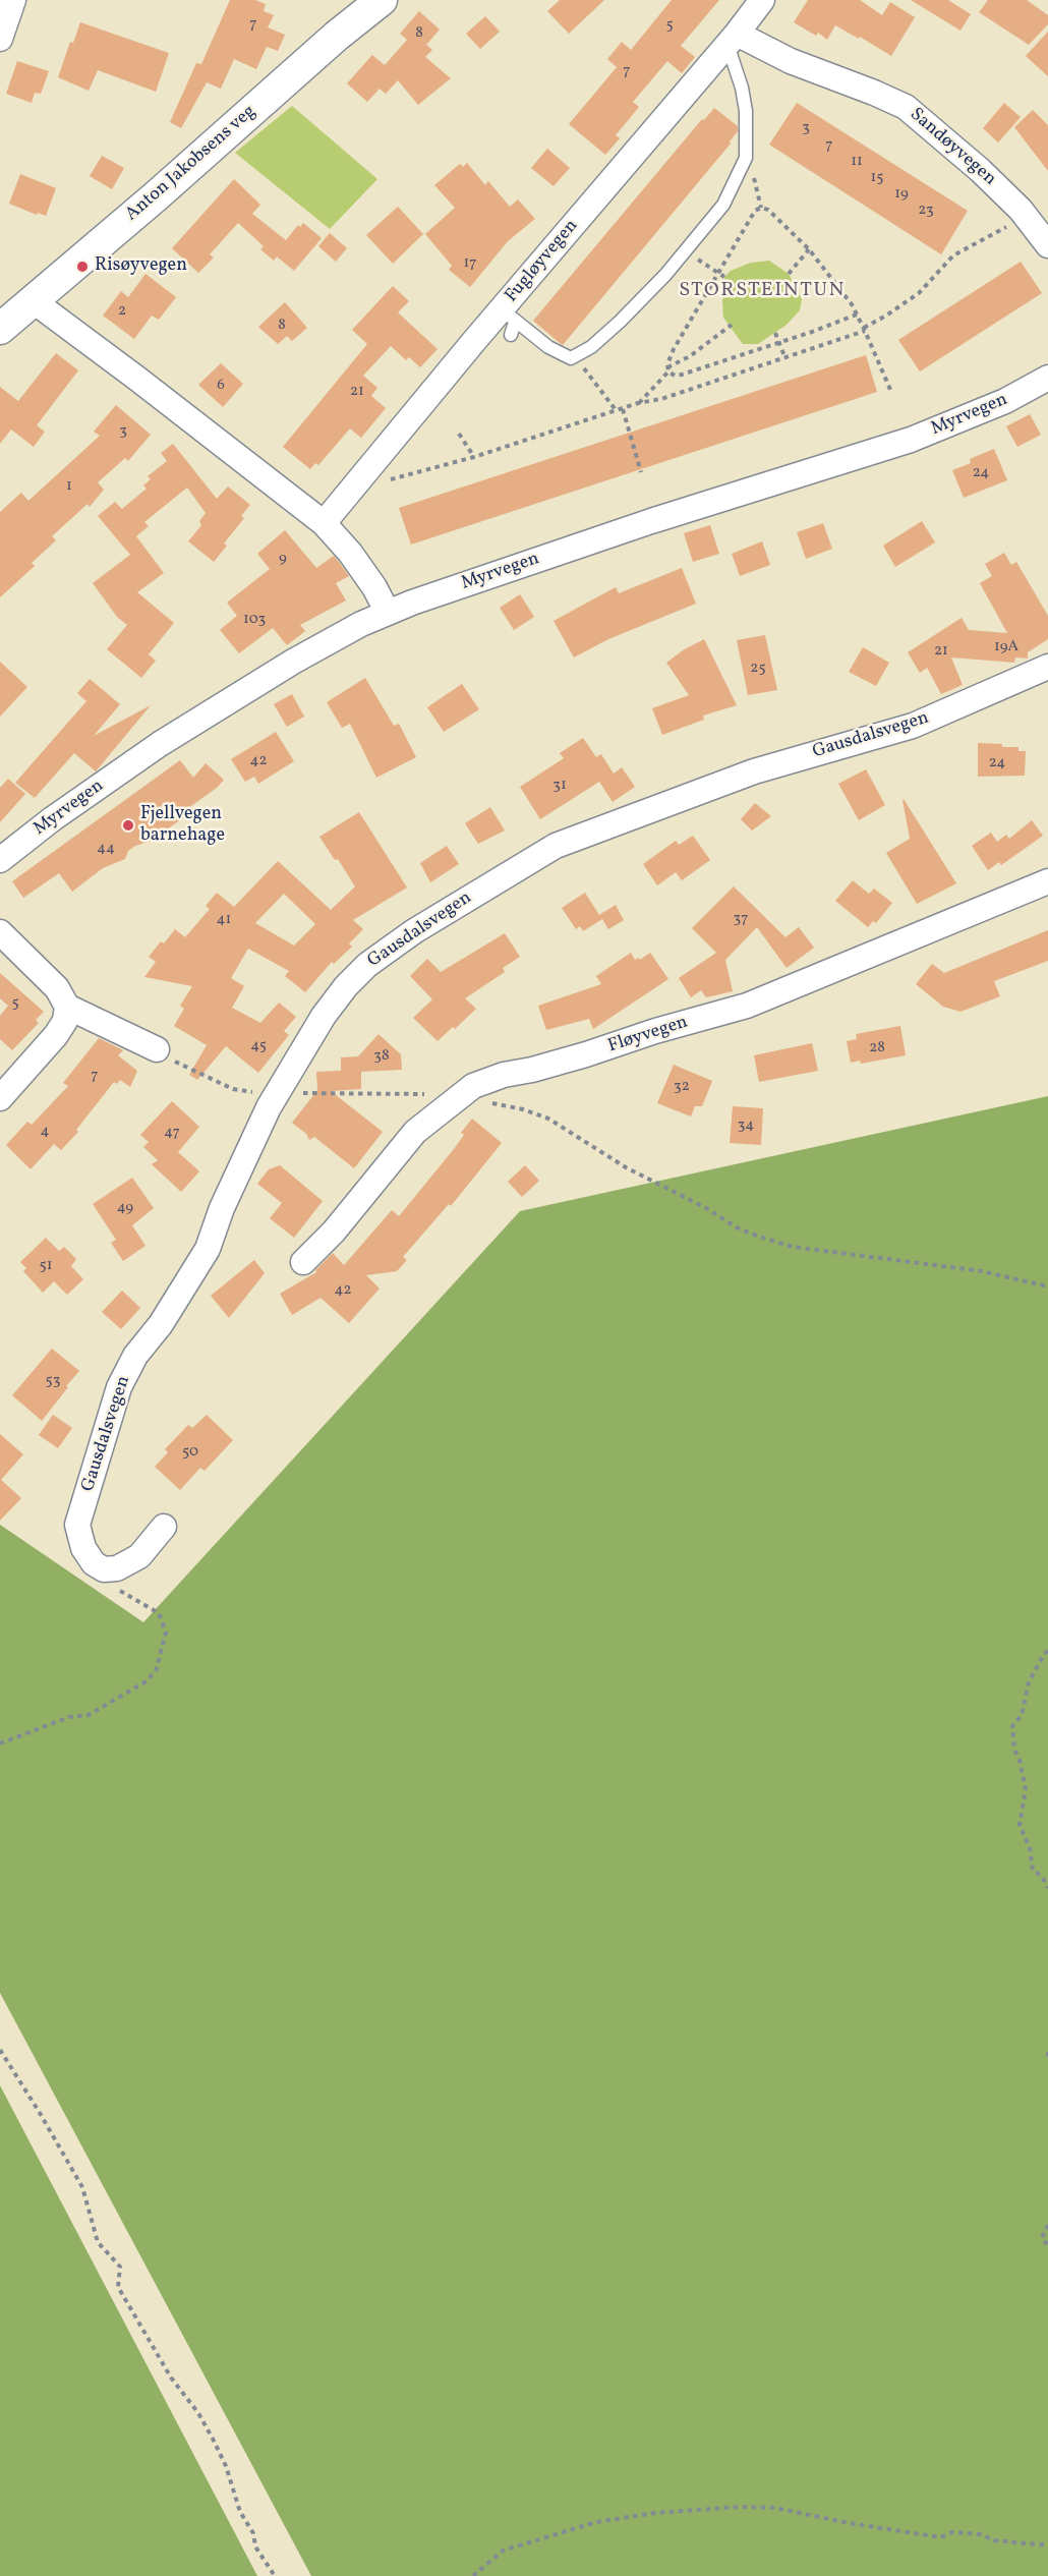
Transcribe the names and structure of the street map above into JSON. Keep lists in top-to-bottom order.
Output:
{
  "streets": {
    "street": [
      "Sandøyvegen",
      "Anton Jakobsens veg",
      "Fugløyvegen",
      "Myrvegen",
      "Gausdalsvegen",
      "Fløyvegen"
    ]
  },
  "crossings": [
    ["Sandøyvegen", "Fugløyvegen"]
  ],
  "districts": ["STORSTEINTUN"],
  "places": ["Risøyvegen", "Fjellvegen barnehage"],
  "house_numbers": [
    "7",
    "5",
    "8",
    "7",
    "3",
    "7",
    "11",
    "15",
    "19",
    "23",
    "17",
    "2",
    "8",
    "6",
    "21",
    "3",
    "24",
    "1",
    "9",
    "103",
    "19A",
    "21",
    "25",
    "42",
    "24",
    "31",
    "44",
    "37",
    "41",
    "5",
    "45",
    "28",
    "38",
    "7",
    "32",
    "34",
    "4",
    "47",
    "49",
    "51",
    "42",
    "53",
    "50"
  ]
}
